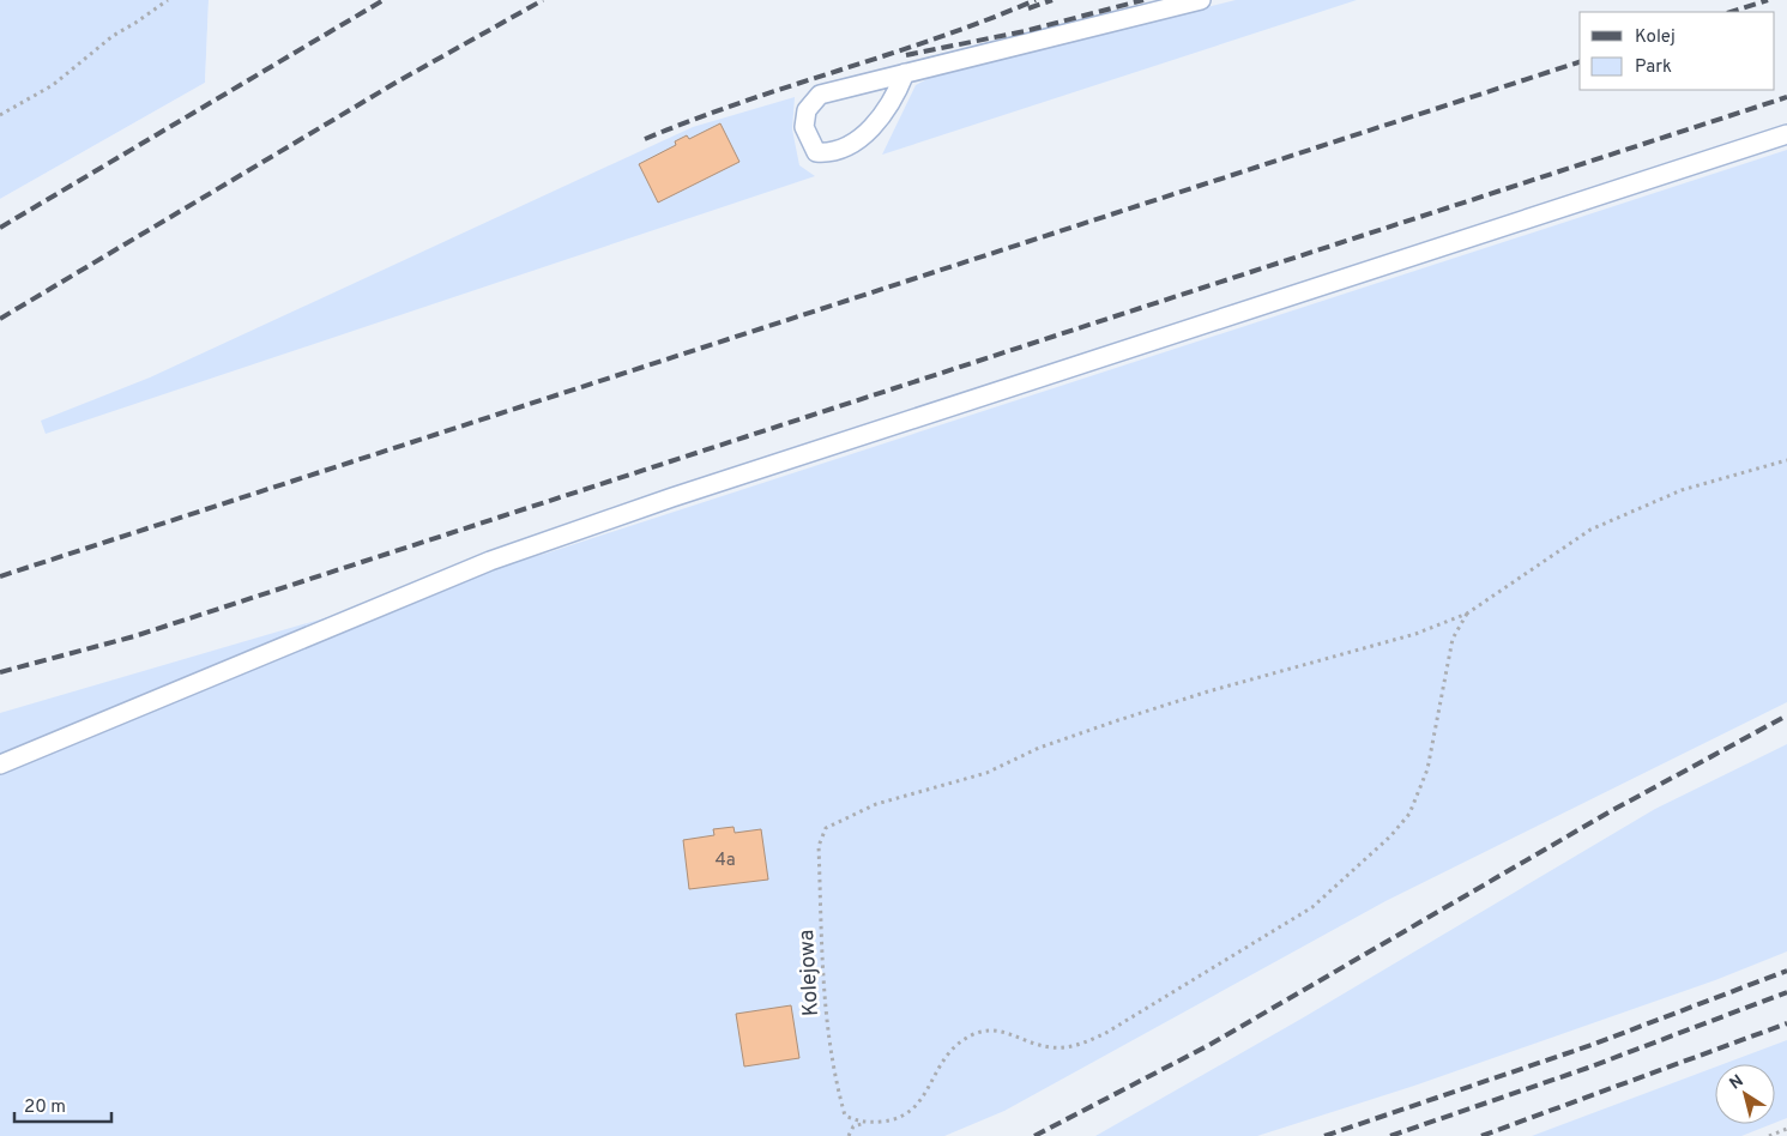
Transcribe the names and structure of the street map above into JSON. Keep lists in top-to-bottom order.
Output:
{
  "streets": {
    "path": ["Kolejowa"]
  },
  "house_numbers": ["4a"],
  "legend": ["Kolej", "Park"],
  "scale_bar": "20 m",
  "north": "top left"
}
